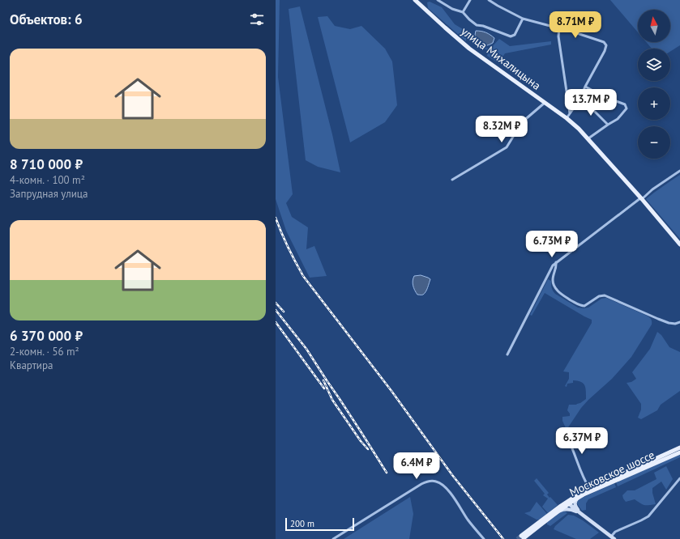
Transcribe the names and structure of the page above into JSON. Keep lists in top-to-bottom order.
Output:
{
  "streets": {
    "main road": ["улица Михалицына", "Московское шоссе"]
  },
  "scale_bar": "200 m",
  "north": "top",
  "page": {
    "heading": "Объектов: 6",
    "map_buttons": ["+", "−"],
    "price": [
      "8.71M ₽",
      "13.7M ₽",
      "8.32M ₽",
      "6.73M ₽",
      "6.37M ₽",
      "6.4M ₽"
    ],
    "list": [
      {
        "name": "8 710 000 ₽",
        "note": "4-комн. · 100 m² · Запрудная улица"
      },
      {
        "name": "6 370 000 ₽",
        "note": "2-комн. · 56 m² · Квартира"
      }
    ],
    "scale": "200 m"
  }
}
